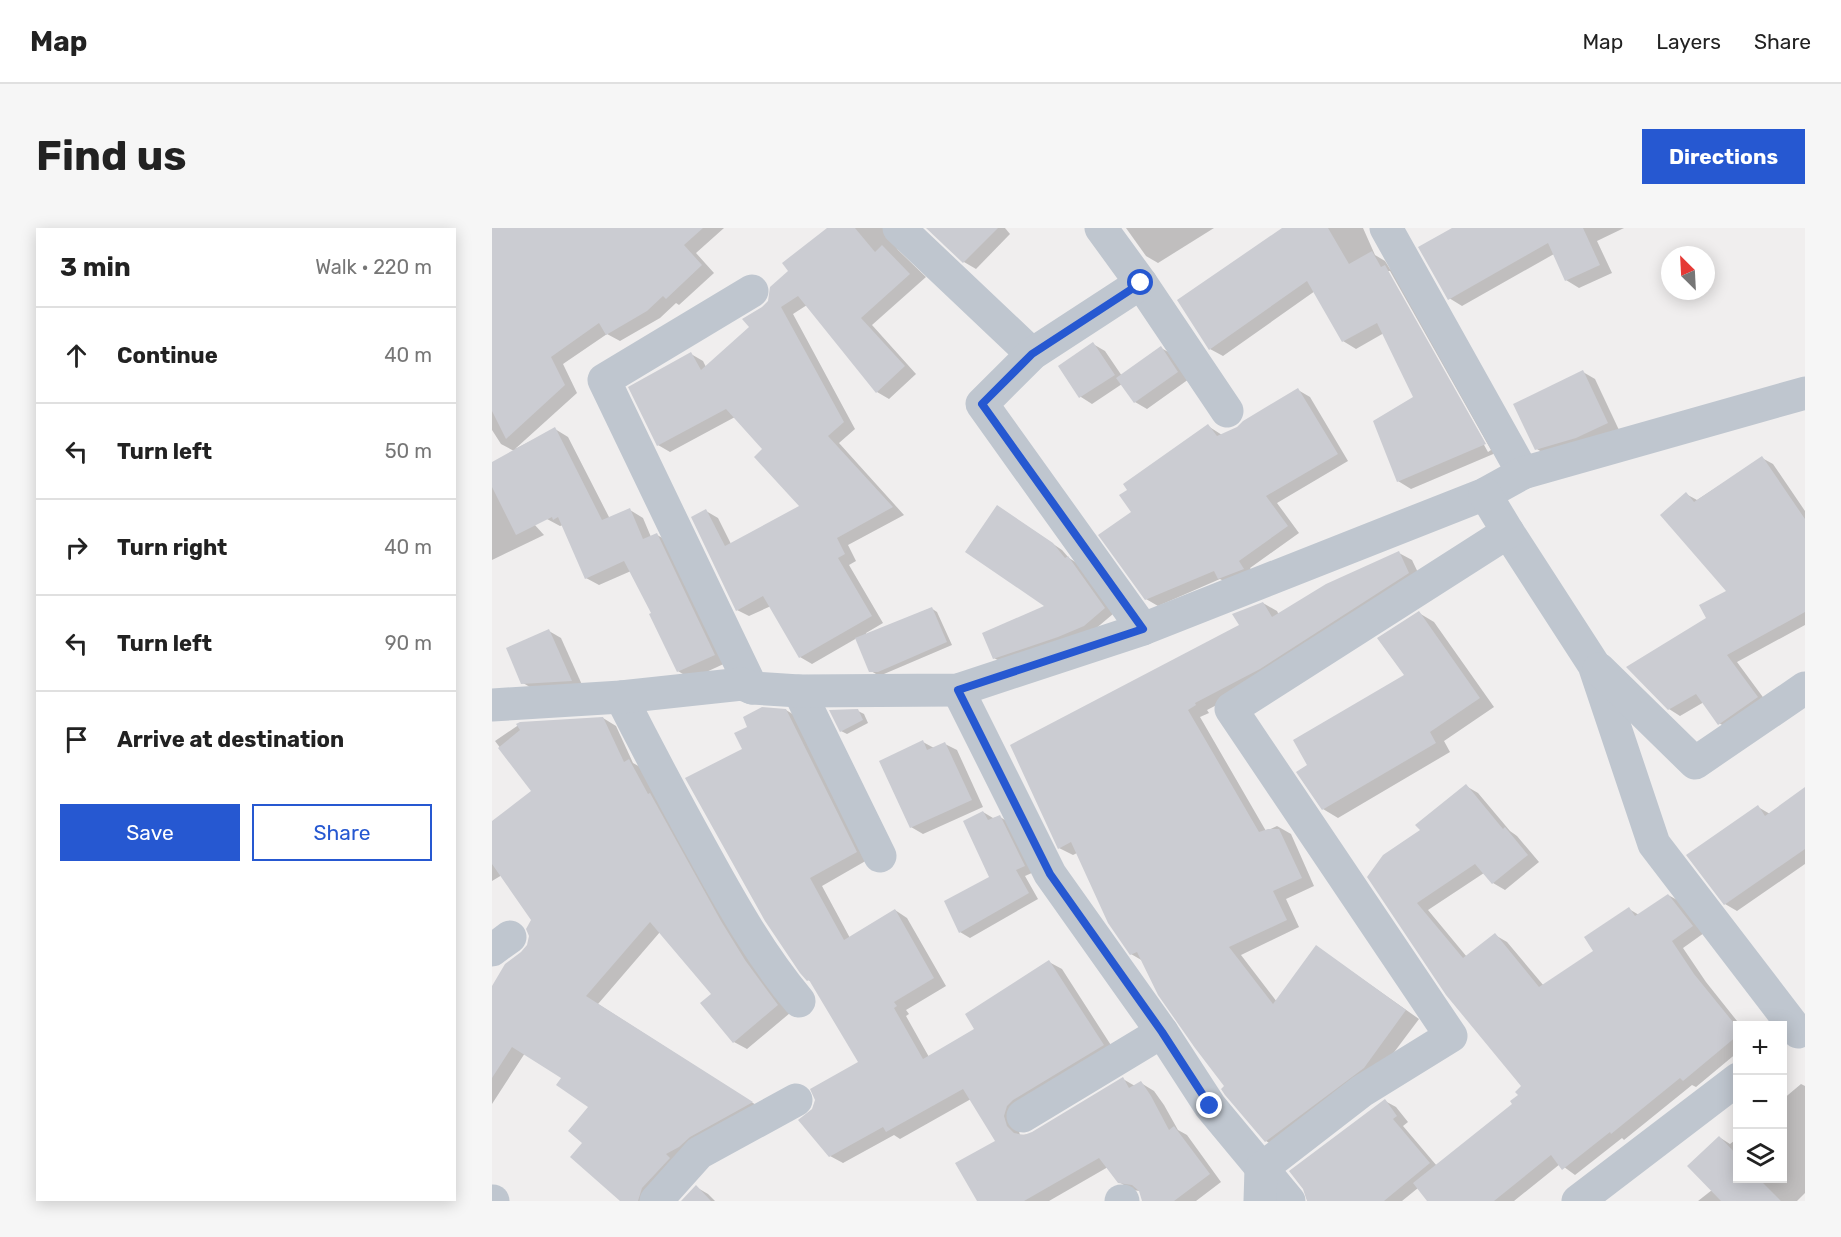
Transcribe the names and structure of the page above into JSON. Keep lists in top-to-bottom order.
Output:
{
  "north": "top left",
  "page": {
    "header": "Map",
    "nav": ["Map", "Layers", "Share"],
    "buttons": [
      "Directions",
      ["Save", "Share"]
    ],
    "title": "Find us",
    "heading": ["3 min", "Walk · 220 m"],
    "list": [
      ["Continue", "40 m"],
      ["Turn left", "50 m"],
      ["Turn right", "40 m"],
      ["Turn left", "90 m"],
      "Arrive at destination"
    ],
    "map_buttons": ["+", "−"]
  }
}
